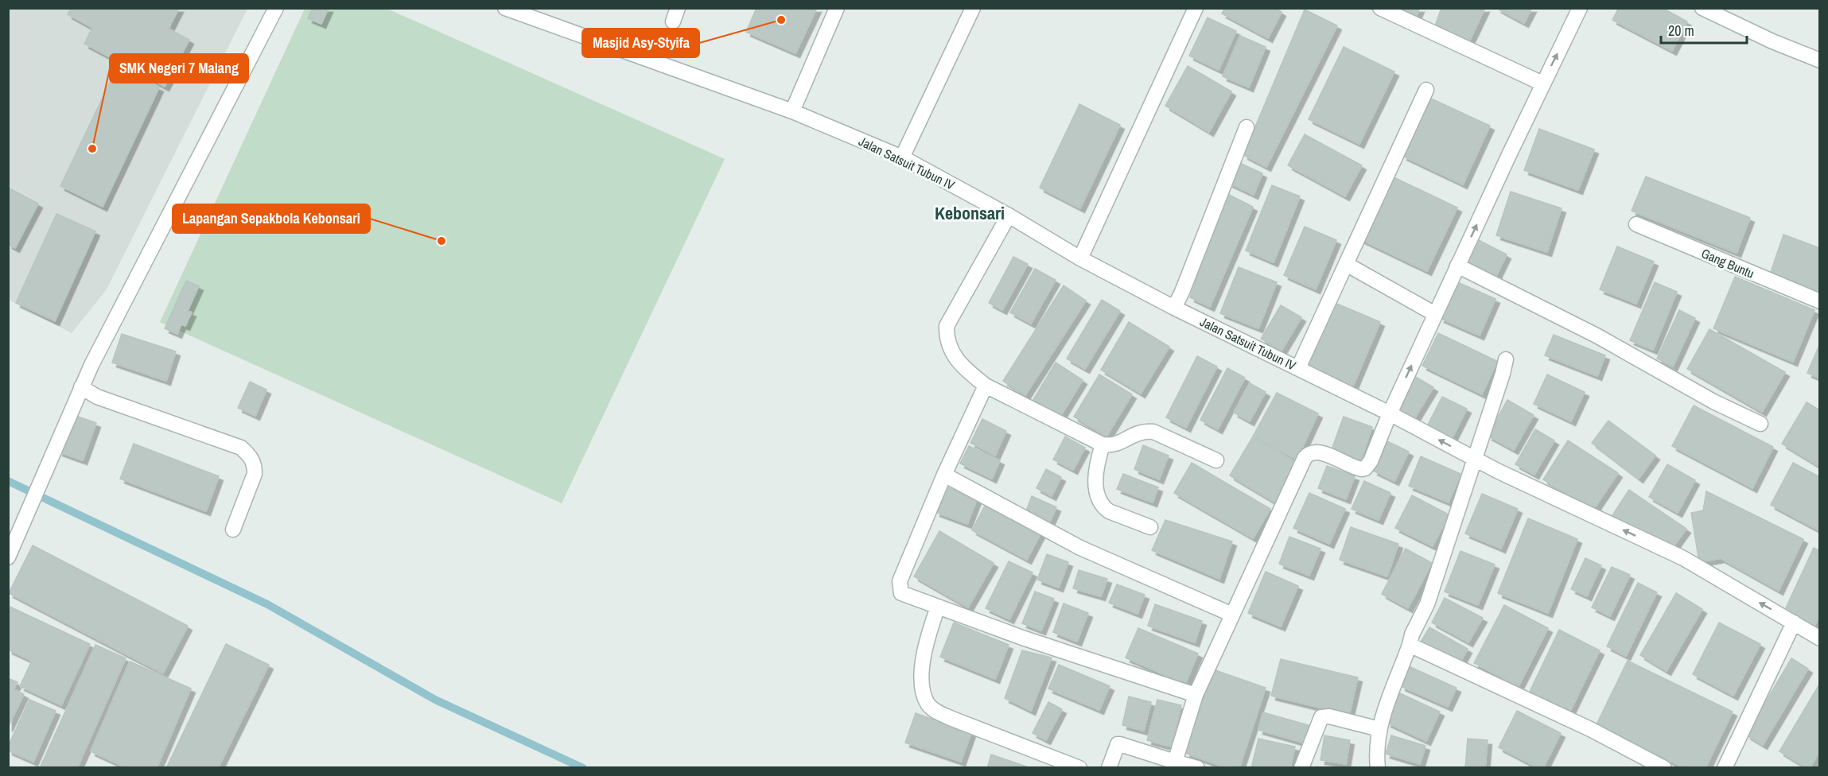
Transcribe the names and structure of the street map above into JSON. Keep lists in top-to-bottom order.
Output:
{
  "streets": {
    "street": ["Jalan Satsuit Tubun IV", "Gang Buntu"]
  },
  "districts": ["Kebonsari"],
  "places": ["Masjid Asy-Styifa", "SMK Negeri 7 Malang", "Lapangan Sepakbola Kebonsari"],
  "scale_bar": "20 m"
}
